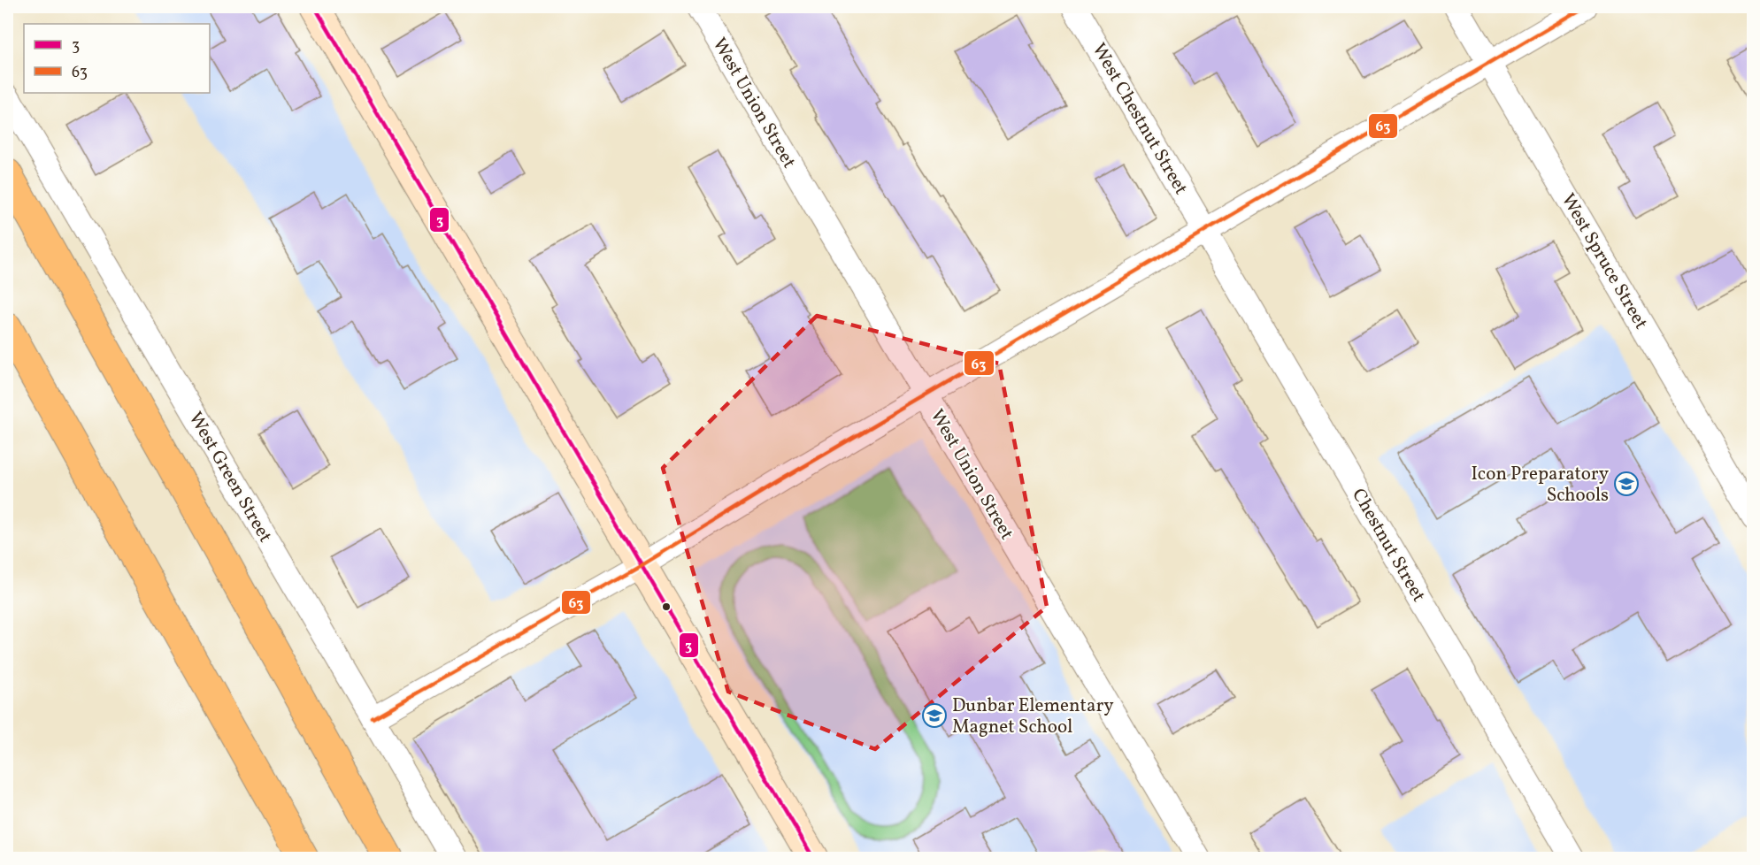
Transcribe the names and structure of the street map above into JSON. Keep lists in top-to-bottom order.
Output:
{
  "streets": {
    "street": [
      "West Union Street",
      "West Chestnut Street",
      "West Spruce Street",
      "West Green Street",
      "Chestnut Street"
    ]
  },
  "crossings": [
    ["West Chestnut Street", "Chestnut Street"]
  ],
  "places": {
    "school or university": ["Icon Preparatory Schools", "Dunbar Elementary Magnet School"]
  },
  "lines": ["transit line 3", "transit line 63"],
  "legend": ["3", "63"]
}
